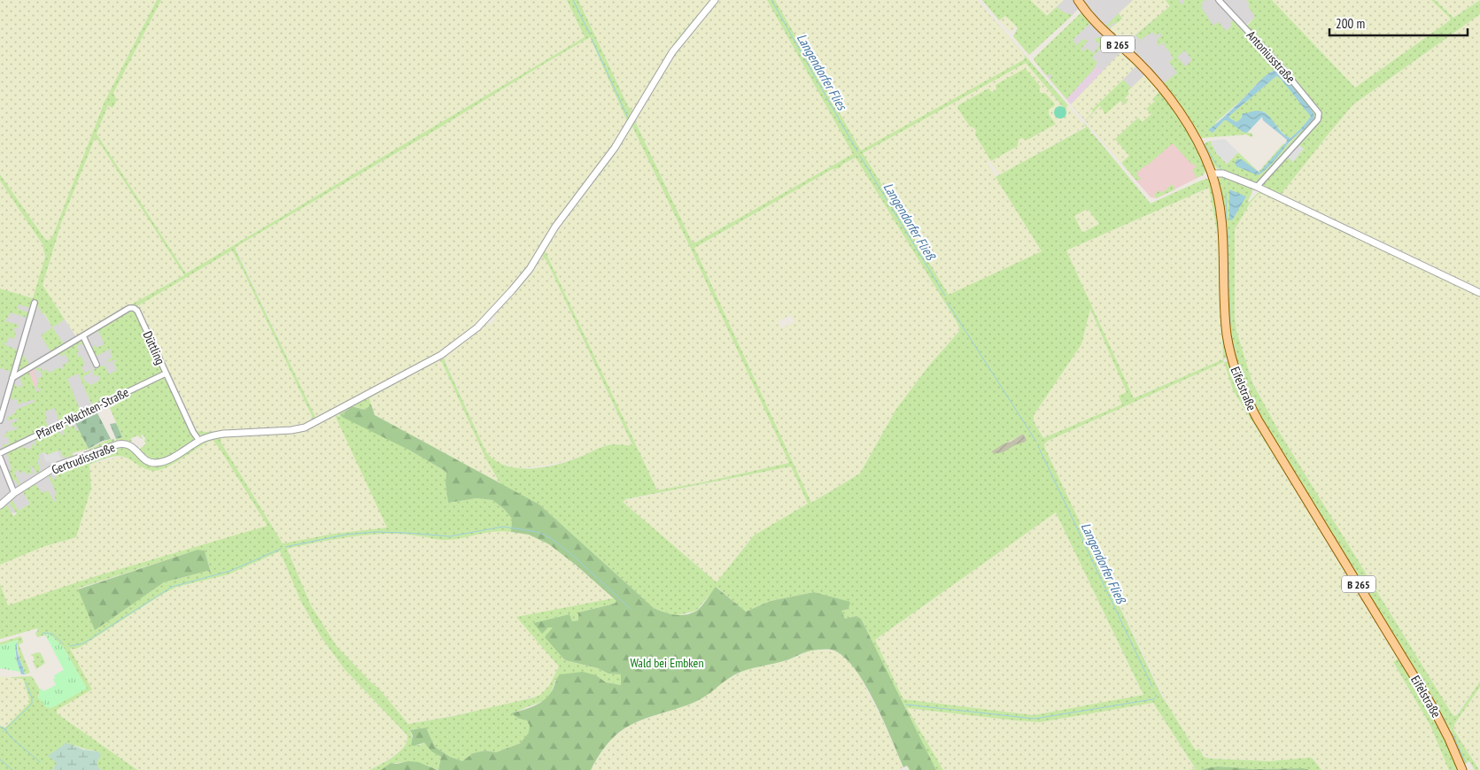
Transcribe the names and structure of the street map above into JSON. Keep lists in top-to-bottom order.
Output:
{
  "streets": {
    "main road": ["B 265", "Eifelstraße"],
    "street": [
      "Antoniusstraße",
      "Düttling",
      "Pfarrer-Wachten-Straße",
      "Gertrudisstraße"
    ]
  },
  "crossings": [
    ["Düttling", "Pfarrer-Wachten-Straße"],
    ["Düttling", "Gertrudisstraße"]
  ],
  "water": ["Langendorfer Flies", "Langendorfer Fließ"],
  "parks": ["Wald bei Embken"],
  "scale_bar": "200 m"
}
